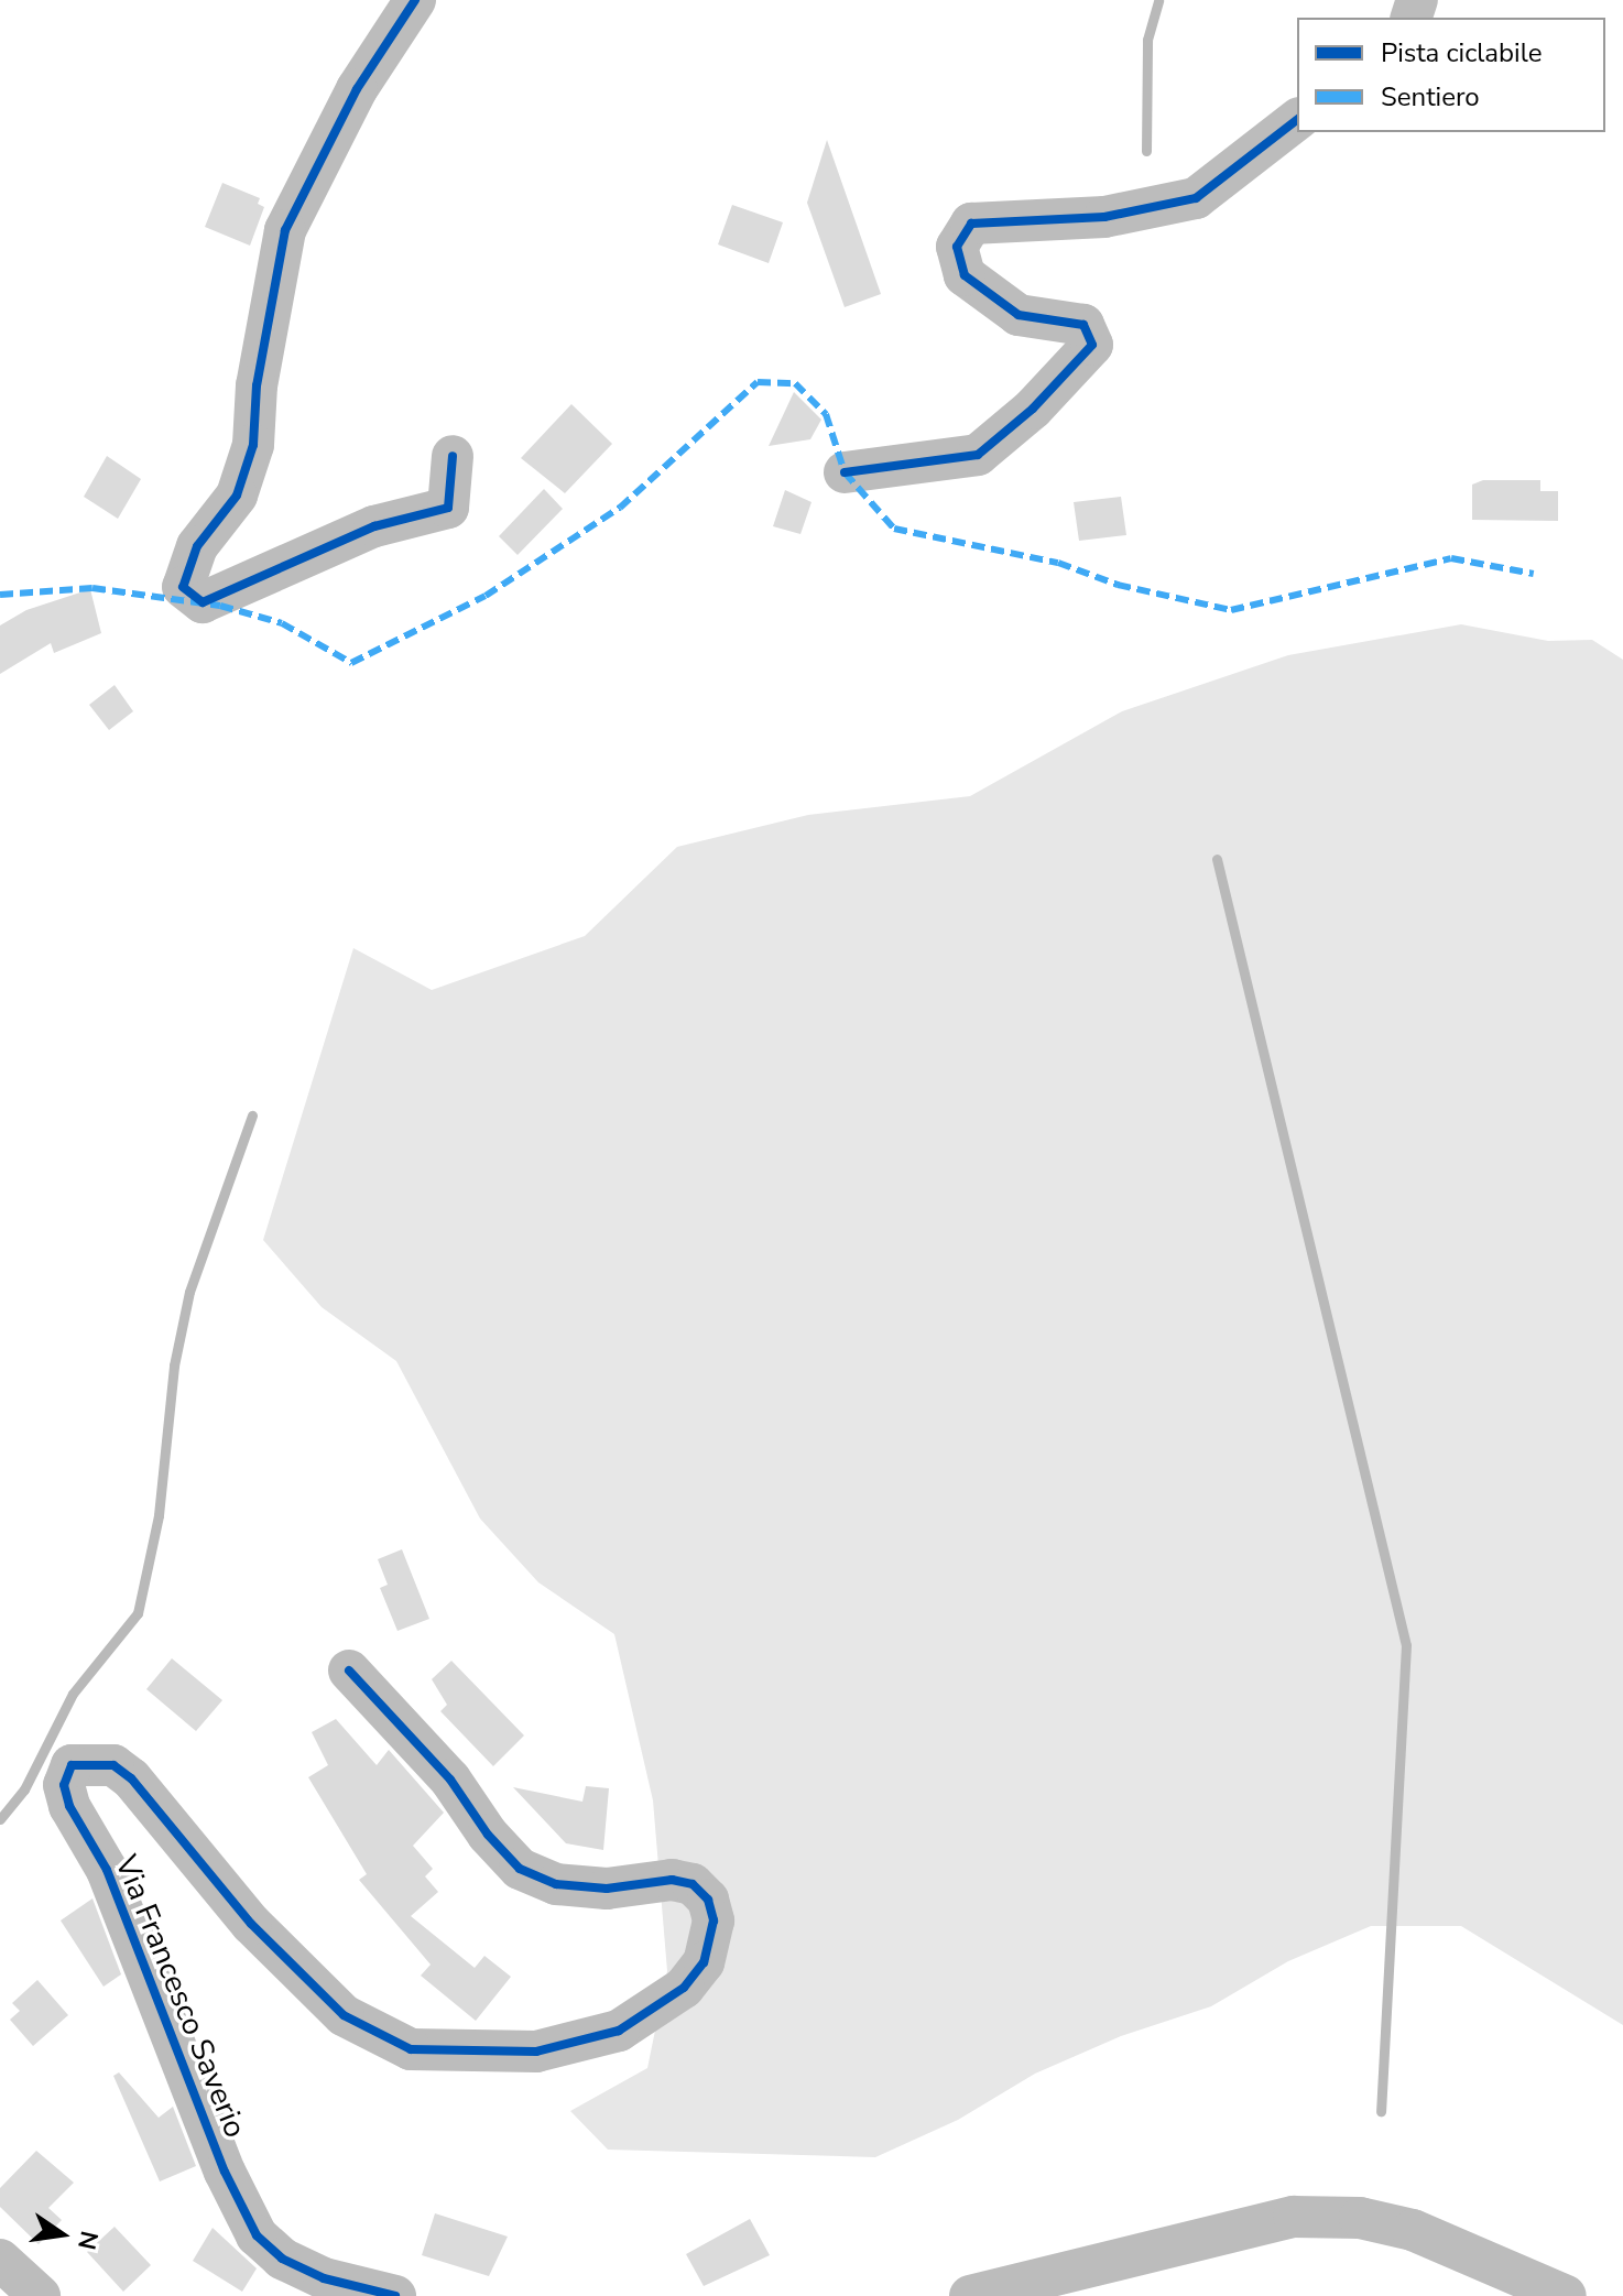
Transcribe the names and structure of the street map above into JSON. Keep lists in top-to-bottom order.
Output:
{
  "streets": {
    "street": ["Via Francesco Saverio"]
  },
  "legend": ["Pista ciclabile", "Sentiero"],
  "north": "right"
}
